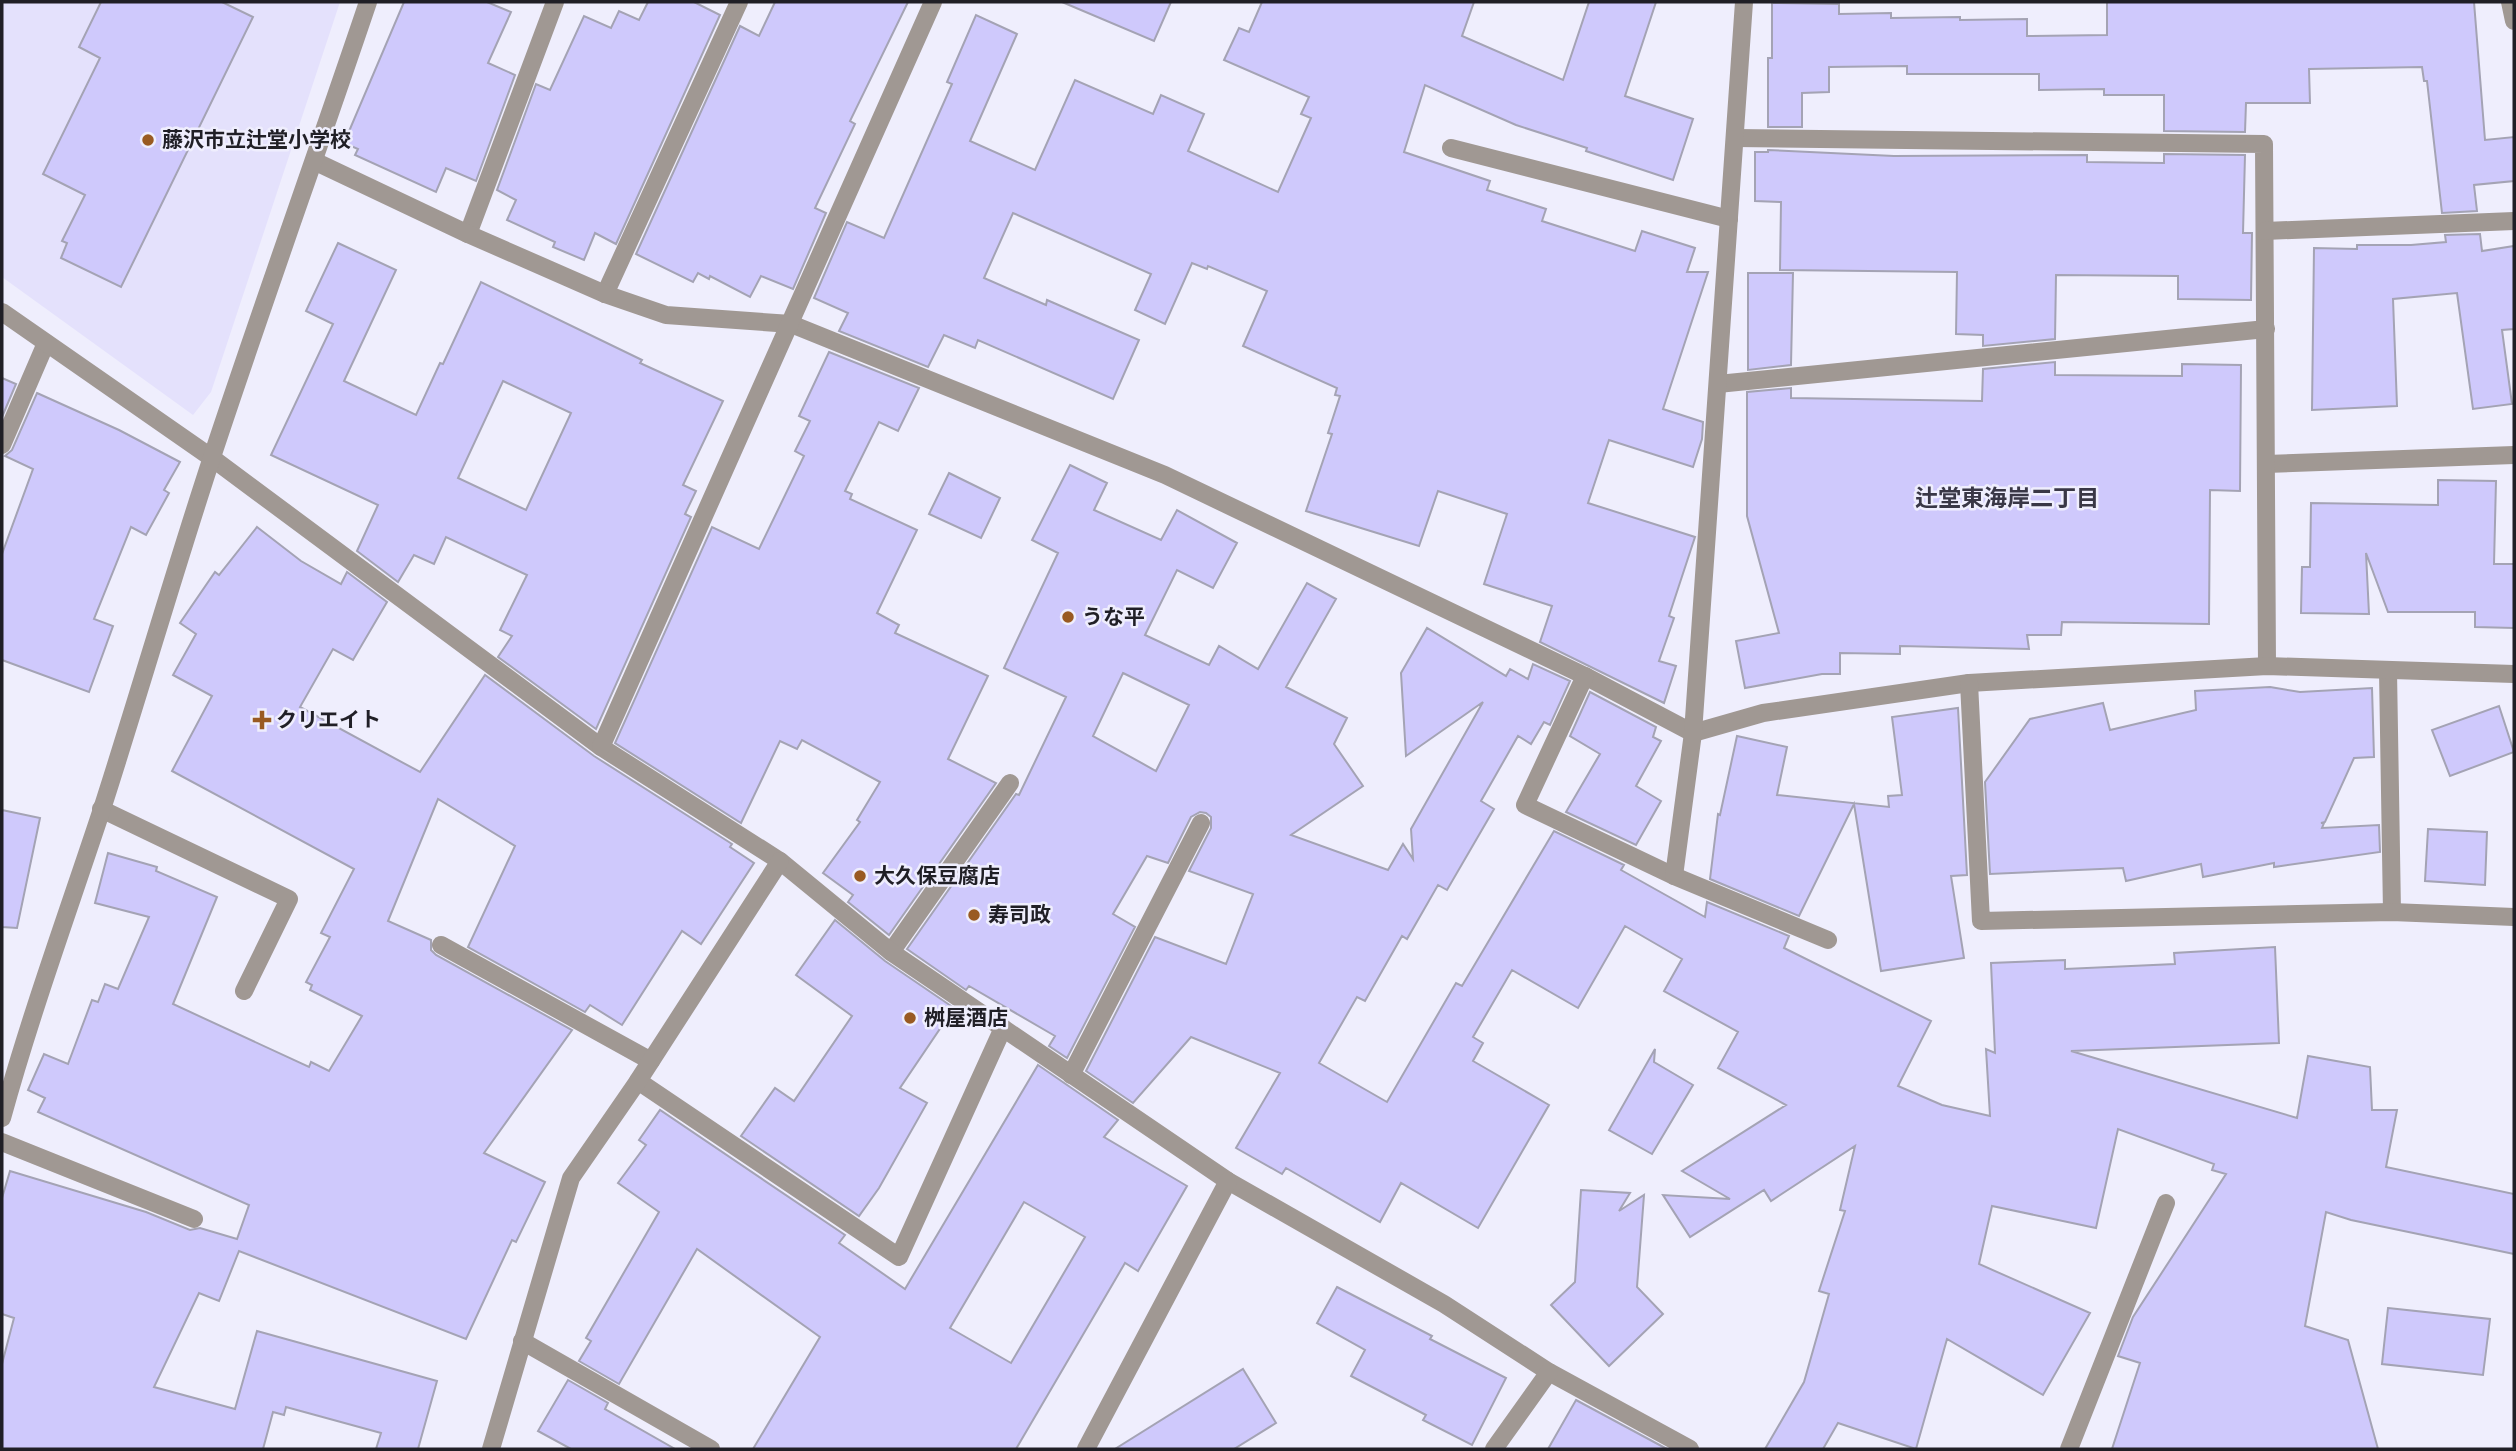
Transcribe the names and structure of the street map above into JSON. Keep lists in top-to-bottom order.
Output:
{
  "districts": ["辻堂東海岸二丁目"],
  "places": {
    "other": [
      "藤沢市立辻堂小学校",
      "うな平",
      "大久保豆腐店",
      "寿司政",
      "桝屋酒店"
    ],
    "health": ["クリエイト"]
  }
}
